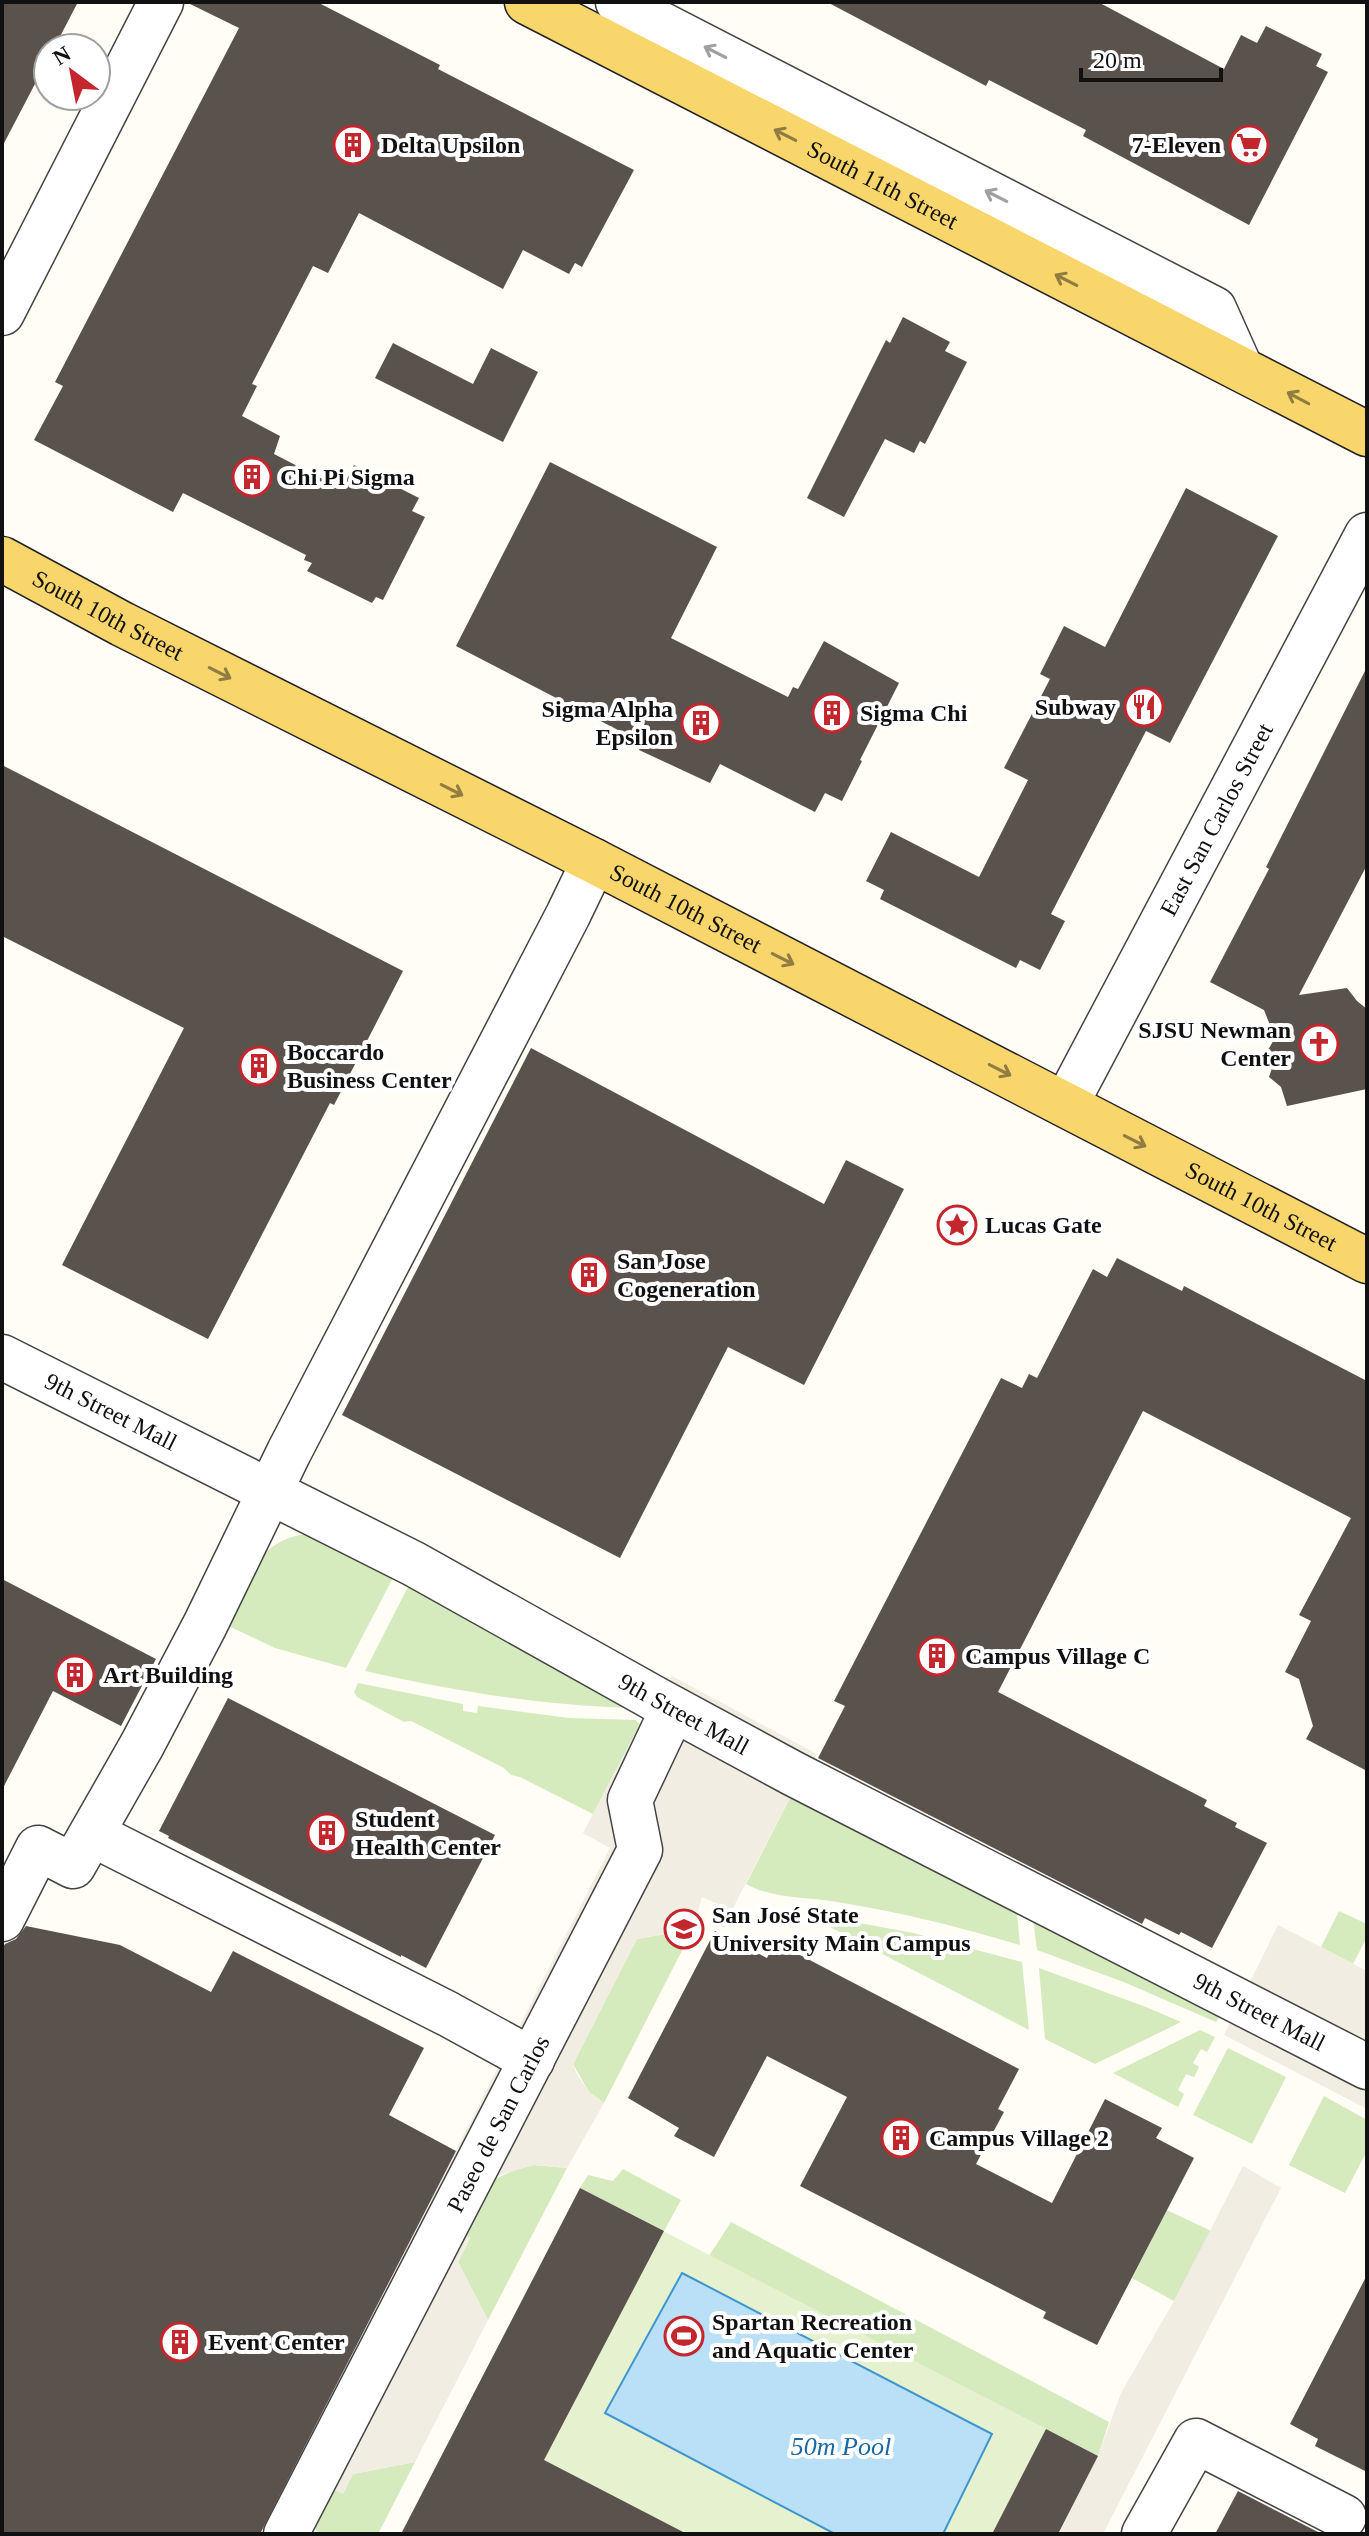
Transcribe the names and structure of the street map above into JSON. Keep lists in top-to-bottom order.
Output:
{
  "streets": {
    "main road": ["South 11th Street", "South 10th Street"],
    "street": ["East San Carlos Street", "9th Street Mall", "Paseo de San Carlos"]
  },
  "crossings": [
    ["South 10th Street", "East San Carlos Street"],
    ["9th Street Mall", "Paseo de San Carlos"]
  ],
  "one_way": ["South 11th Street", "South 10th Street"],
  "water": ["50m Pool"],
  "places": {
    "building": [
      "Delta Upsilon",
      "Chi Pi Sigma",
      "Sigma Chi",
      "Sigma Alpha Epsilon",
      "Boccardo Business Center",
      "San Jose Cogeneration",
      "Campus Village C",
      "Art Building",
      "Student Health Center",
      "Campus Village 2",
      "Event Center"
    ],
    "supermarket": ["7-Eleven"],
    "restaurant": ["Subway"],
    "church": ["SJSU Newman Center"],
    "place": ["Lucas Gate"],
    "school or university": ["San José State University Main Campus"],
    "sports": ["Spartan Recreation and Aquatic Center"]
  },
  "scale_bar": "20 m",
  "north": "top left"
}
